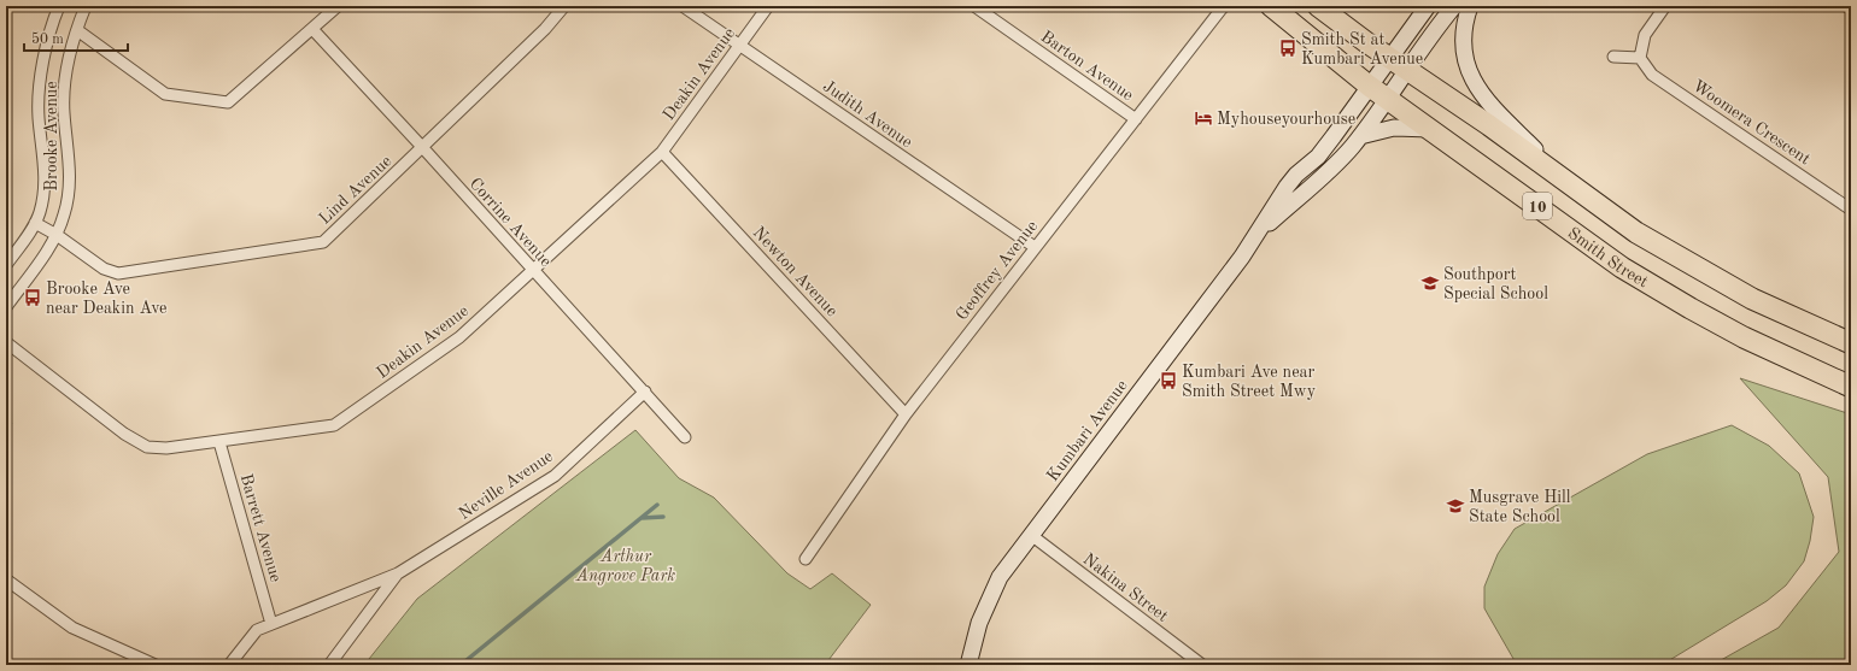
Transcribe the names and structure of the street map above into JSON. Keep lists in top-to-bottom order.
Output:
{
  "streets": {
    "highway": ["10", "Smith Street"],
    "main road": ["Kumbari Avenue"],
    "street": [
      "Barton Avenue",
      "Deakin Avenue",
      "Judith Avenue",
      "Woomera Crescent",
      "Brooke Avenue",
      "Lind Avenue",
      "Corrine Avenue",
      "Geoffrey Avenue",
      "Newton Avenue",
      "Neville Avenue",
      "Barrett Avenue",
      "Nakina Street"
    ]
  },
  "crossings": [
    ["Barton Avenue", "Geoffrey Avenue"],
    ["Deakin Avenue", "Judith Avenue"],
    ["Deakin Avenue", "Corrine Avenue"],
    ["Deakin Avenue", "Newton Avenue"],
    ["Deakin Avenue", "Barrett Avenue"],
    ["Judith Avenue", "Geoffrey Avenue"],
    ["Brooke Avenue", "Lind Avenue"],
    ["Lind Avenue", "Corrine Avenue"],
    ["10", "Kumbari Avenue"],
    ["Corrine Avenue", "Neville Avenue"],
    ["Smith Street", "Kumbari Avenue"],
    ["Geoffrey Avenue", "Newton Avenue"],
    ["Kumbari Avenue", "Nakina Street"],
    ["Neville Avenue", "Barrett Avenue"]
  ],
  "parks": ["Arthur Angrove Park"],
  "places": {
    "bus stop": ["Smith St at Kumbari Avenue", "Brooke Ave near Deakin Ave", "Kumbari Ave near Smith Street Mwy"],
    "hotel": ["Myhouseyourhouse"],
    "school or university": ["Southport Special School", "Musgrave Hill State School"]
  },
  "scale_bar": "50 m"
}
